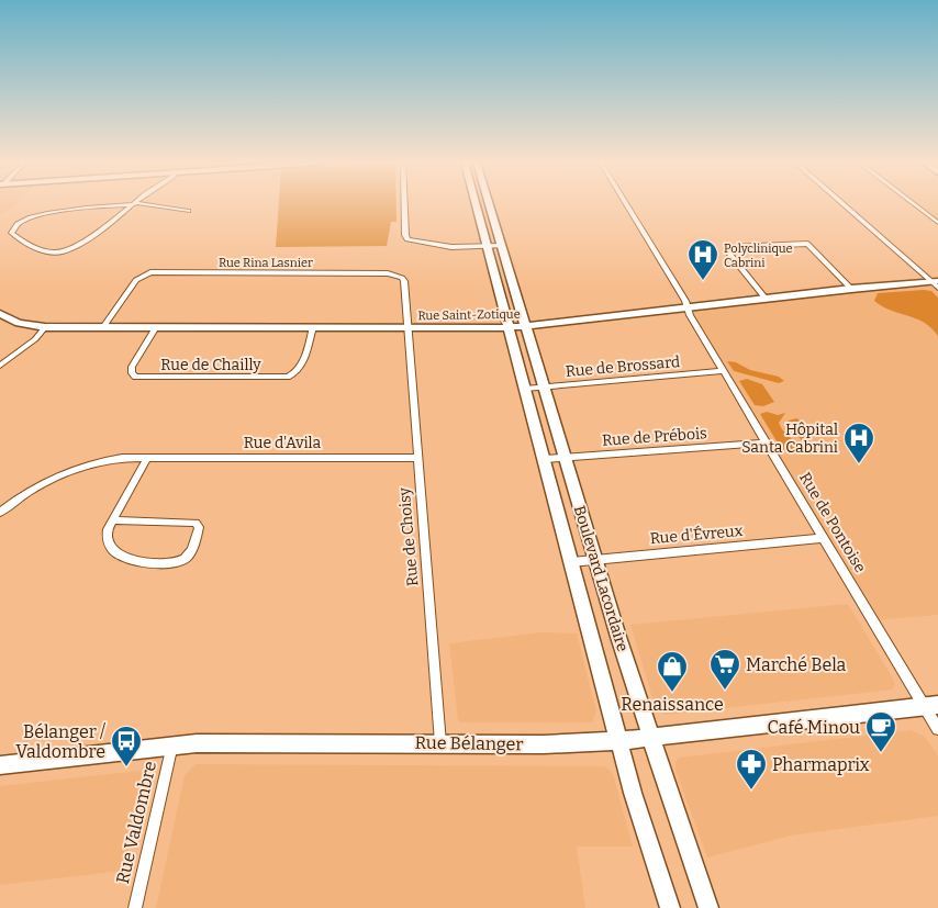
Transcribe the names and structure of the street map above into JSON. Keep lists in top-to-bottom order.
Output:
{
  "streets": {
    "street": [
      "Rue Rina Lasnier",
      "Rue Saint-Zotique",
      "Rue de Chailly",
      "Rue de Brossard",
      "Rue de Prébois",
      "Rue d'Avila",
      "Rue de Pontoise",
      "Rue d'Évreux",
      "Rue de Choisy",
      "Boulevard Lacordaire",
      "Rue Bélanger",
      "Rue Valdombre"
    ]
  },
  "crossings": [
    ["Rue Rina Lasnier", "Rue Saint-Zotique"],
    ["Rue Rina Lasnier", "Rue de Choisy"],
    ["Rue Saint-Zotique", "Rue de Chailly"],
    ["Rue Saint-Zotique", "Rue de Pontoise"],
    ["Rue Saint-Zotique", "Rue de Choisy"],
    ["Rue Saint-Zotique", "Boulevard Lacordaire"],
    ["Rue de Brossard", "Rue de Pontoise"],
    ["Rue de Brossard", "Boulevard Lacordaire"],
    ["Rue de Prébois", "Rue de Pontoise"],
    ["Rue de Prébois", "Boulevard Lacordaire"],
    ["Rue d'Avila", "Rue de Choisy"],
    ["Rue de Pontoise", "Rue d'Évreux"],
    ["Rue de Pontoise", "Rue Bélanger"],
    ["Rue d'Évreux", "Boulevard Lacordaire"],
    ["Rue de Choisy", "Rue Bélanger"],
    ["Boulevard Lacordaire", "Rue Bélanger"],
    ["Rue Bélanger", "Rue Valdombre"]
  ],
  "places": {
    "hospital": ["Polyclinique Cabrini", "Hôpital Santa Cabrini"],
    "supermarket": ["Marché Bela"],
    "shop": ["Renaissance"],
    "cafe": ["Café Minou"],
    "bus stop": ["Bélanger / Valdombre"],
    "pharmacy": ["Pharmaprix"]
  }
}
